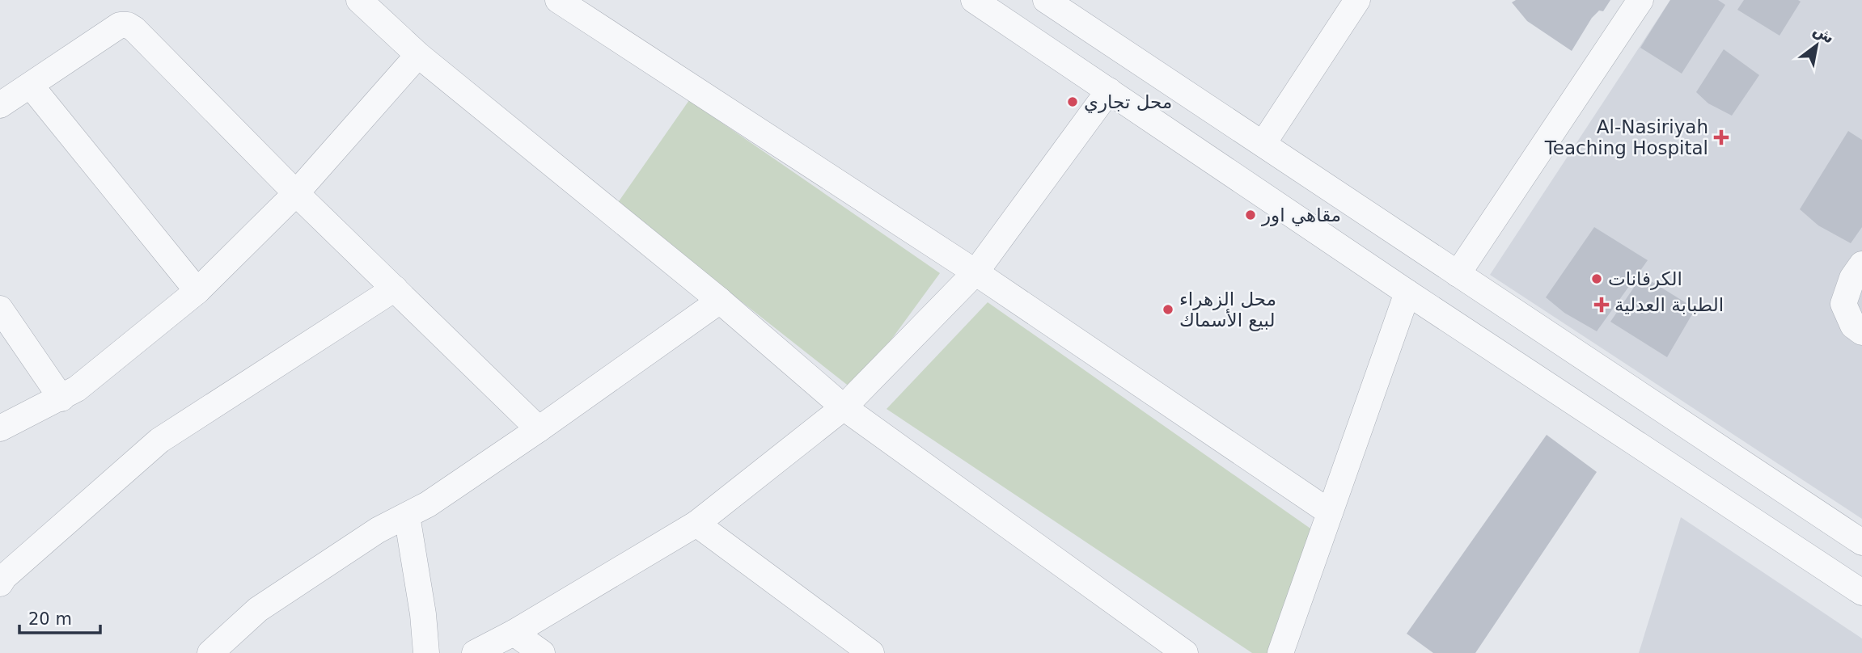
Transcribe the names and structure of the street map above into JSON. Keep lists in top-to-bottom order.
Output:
{
  "places": {
    "other": [
      "محل تجاري",
      "مقاهي اور",
      "الكرفانات",
      "محل الزهراء لبيع الأسماك"
    ],
    "health": ["Al-Nasiriyah Teaching Hospital", "الطبابة العدلية"]
  },
  "scale_bar": "20 m",
  "north": "top right"
}
